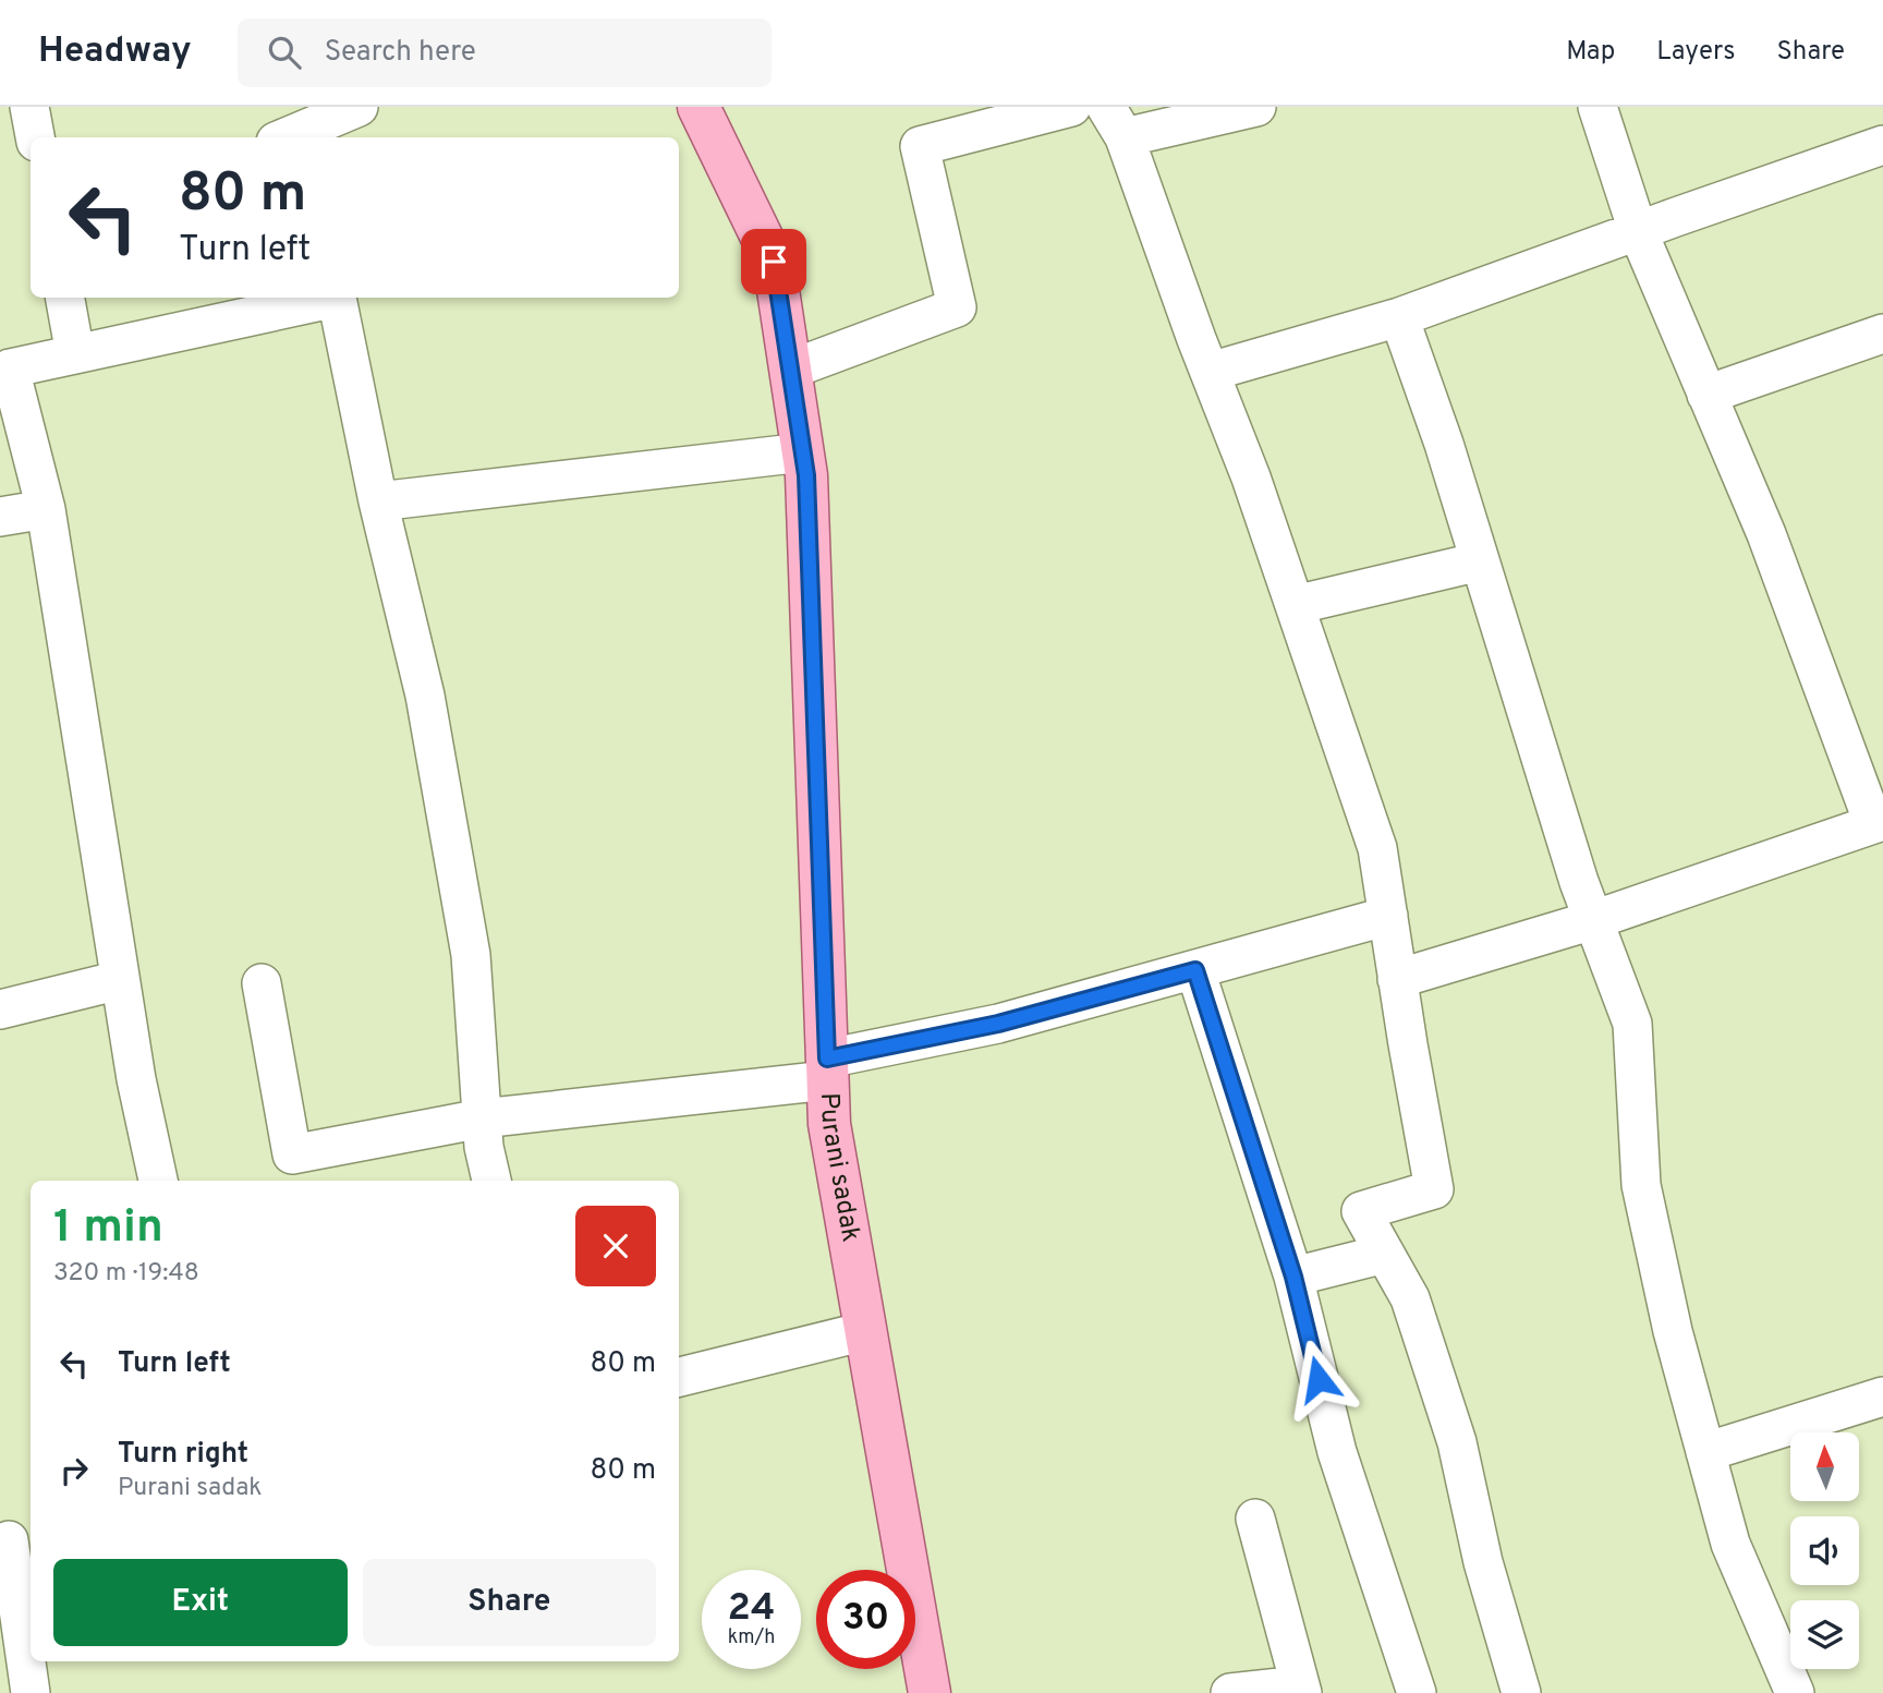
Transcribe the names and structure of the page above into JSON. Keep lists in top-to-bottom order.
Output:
{
  "streets": {
    "main road": ["Purani sadak"]
  },
  "north": "top",
  "page": {
    "header": "Headway",
    "search": "Search here",
    "nav": ["Map", "Layers", "Share"],
    "turn": ["80 m", "Turn left"],
    "heading": ["1 min", "320 m · 19:48"],
    "list": [
      {
        "name": "Turn left",
        "value": "80 m"
      },
      {
        "name": "Turn right",
        "note": "Purani sadak",
        "value": "80 m"
      }
    ],
    "buttons": ["Exit", "Share"],
    "speed": "24 km/h",
    "limit": "30"
  }
}
